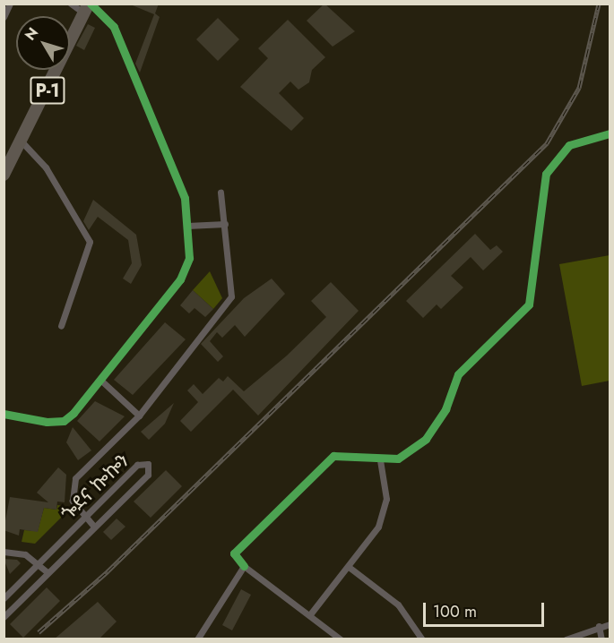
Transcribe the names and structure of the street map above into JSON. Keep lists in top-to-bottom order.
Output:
{
  "streets": {
    "highway": ["P-1"],
    "street": ["ጐደና ኰኰን"]
  },
  "scale_bar": "100 m",
  "north": "top left"
}
